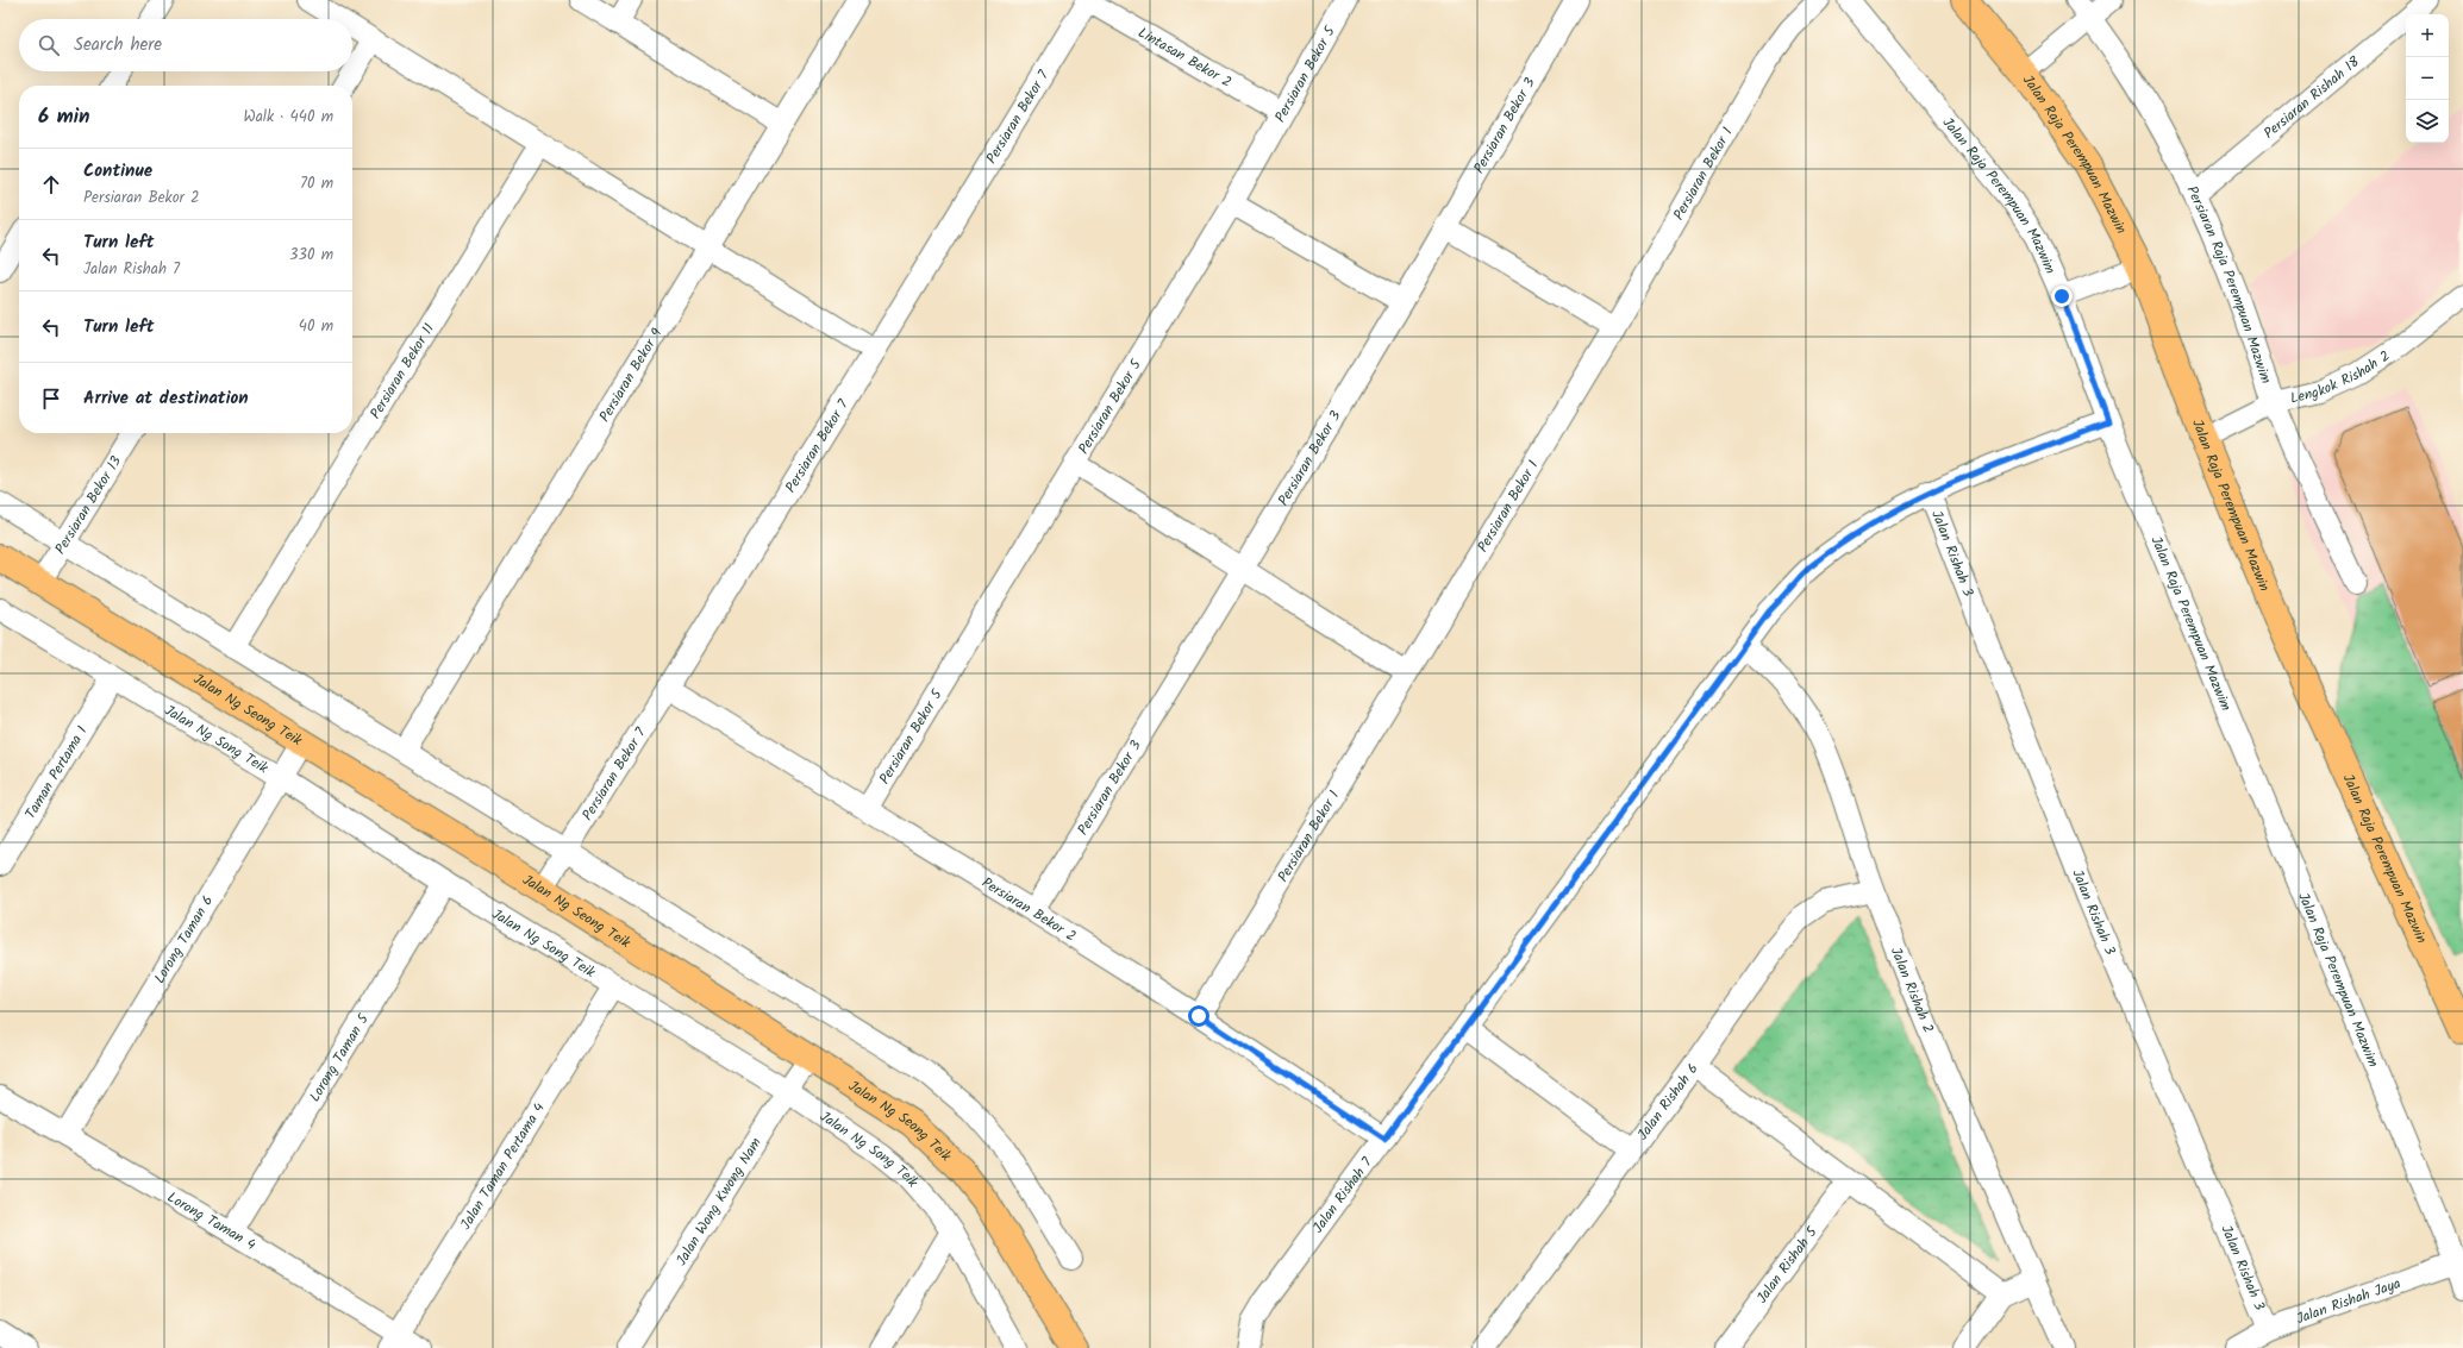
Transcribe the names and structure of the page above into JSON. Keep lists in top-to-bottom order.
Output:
{
  "streets": {
    "main road": ["Jalan Raja Perempuan Mazwin", "Jalan Ng Seong Teik"],
    "street": [
      "Lintasan Bekor 2",
      "Persiaran Bekor 5",
      "Persiaran Rishah 18",
      "Persiaran Bekor 7",
      "Persiaran Bekor 3",
      "Persiaran Bekor 1",
      "Jalan Raja Perempuan Mazwim",
      "Persiaran Raja Perempuan Mazwim",
      "Persiaran Bekor 11",
      "Persiaran Bekor 9",
      "Lengkok Rishah 2",
      "Persiaran Bekor 13",
      "Jalan Rishah 3",
      "Jalan Ng Song Teik",
      "Taman Pertama 1",
      "Persiaran Bekor 2",
      "Lorong Taman 6",
      "Jalan Rishah 2",
      "Lorong Taman 5",
      "Jalan Rishah 6",
      "Jalan Taman Pertama 4",
      "Jalan Rishah 7",
      "Jalan Wong Kwong Nam",
      "Lorong Taman 4",
      "Jalan Rishah 5",
      "Jalan Rishah Jaya"
    ]
  },
  "crossings": [
    ["Lintasan Bekor 2", "Persiaran Bekor 5"],
    ["Lintasan Bekor 2", "Persiaran Bekor 7"],
    ["Persiaran Bekor 5", "Persiaran Bekor 2"],
    ["Persiaran Rishah 18", "Persiaran Raja Perempuan Mazwim"],
    ["Persiaran Bekor 7", "Jalan Ng Seong Teik"],
    ["Persiaran Bekor 7", "Persiaran Bekor 2"],
    ["Persiaran Bekor 3", "Persiaran Bekor 2"],
    ["Jalan Raja Perempuan Mazwin", "Lengkok Rishah 2"],
    ["Persiaran Bekor 1", "Persiaran Bekor 2"],
    ["Jalan Raja Perempuan Mazwim", "Jalan Rishah 7"],
    ["Jalan Raja Perempuan Mazwim", "Jalan Rishah Jaya"],
    ["Persiaran Raja Perempuan Mazwim", "Lengkok Rishah 2"],
    ["Persiaran Bekor 13", "Jalan Ng Seong Teik"],
    ["Jalan Rishah 3", "Jalan Rishah 7"],
    ["Jalan Rishah 3", "Jalan Rishah Jaya"],
    ["Jalan Ng Seong Teik", "Lorong Taman 6"],
    ["Jalan Ng Seong Teik", "Jalan Wong Kwong Nam"],
    ["Jalan Ng Song Teik", "Taman Pertama 1"],
    ["Jalan Ng Song Teik", "Lorong Taman 6"],
    ["Jalan Ng Song Teik", "Lorong Taman 5"],
    ["Jalan Ng Song Teik", "Jalan Taman Pertama 4"],
    ["Jalan Ng Song Teik", "Jalan Wong Kwong Nam"],
    ["Persiaran Bekor 2", "Jalan Rishah 7"],
    ["Lorong Taman 6", "Lorong Taman 4"],
    ["Jalan Rishah 2", "Jalan Rishah 6"],
    ["Jalan Rishah 2", "Jalan Rishah 7"],
    ["Lorong Taman 5", "Lorong Taman 4"],
    ["Jalan Taman Pertama 4", "Lorong Taman 4"]
  ],
  "page": {
    "map_buttons": ["+", "−"],
    "search": "Search here",
    "heading": ["6 min", "Walk · 440 m"],
    "list": [
      ["Continue", "Persiaran Bekor 2", "70 m"],
      ["Turn left", "Jalan Rishah 7", "330 m"],
      ["Turn left", "40 m"],
      "Arrive at destination"
    ]
  }
}
